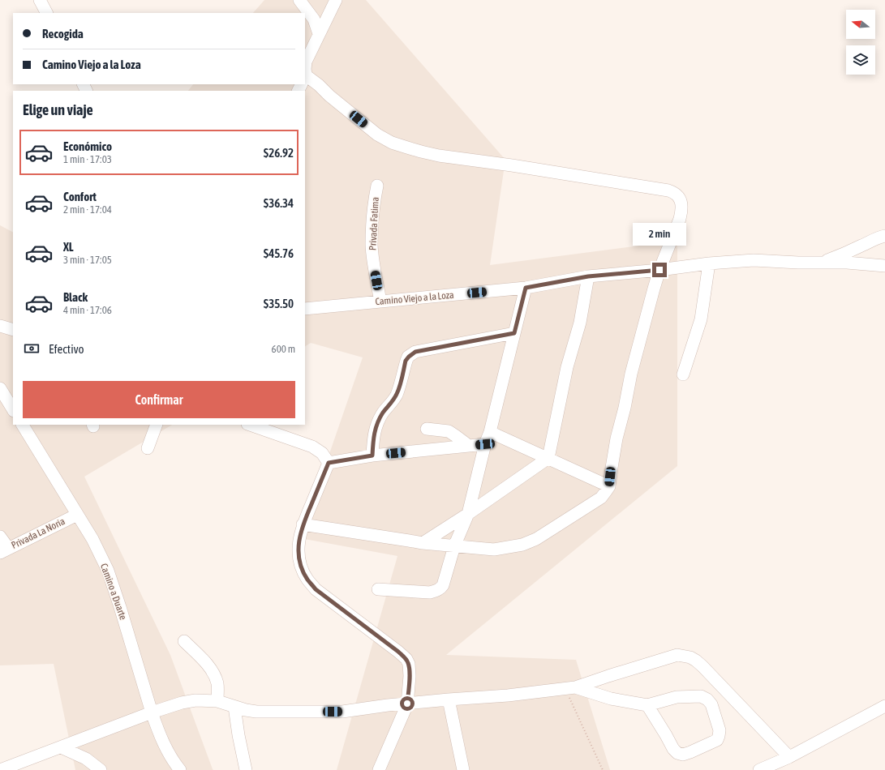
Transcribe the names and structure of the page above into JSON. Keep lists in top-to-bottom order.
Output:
{
  "streets": {
    "street": [
      "Privada Fatima",
      "Camino Viejo a la Loza",
      "Privada La Noria",
      "Camino a Duarte"
    ]
  },
  "crossings": [
    ["Privada Fatima", "Camino Viejo a la Loza"],
    ["Privada La Noria", "Camino a Duarte"]
  ],
  "north": "left",
  "page": {
    "banner": ["Recogida", "Camino Viejo a la Loza"],
    "heading": "Elige un viaje",
    "list": [
      {
        "name": "Económico",
        "note": "1 min · 17:03",
        "value": "$26.92"
      },
      {
        "name": "Confort",
        "note": "2 min · 17:04",
        "value": "$36.34"
      },
      {
        "name": "XL",
        "note": "3 min · 17:05",
        "value": "$45.76"
      },
      {
        "name": "Black",
        "note": "4 min · 17:06",
        "value": "$35.50"
      }
    ],
    "bubble": "2 min",
    "pay": ["Efectivo", "600 m"],
    "buttons": "Confirmar"
  }
}
